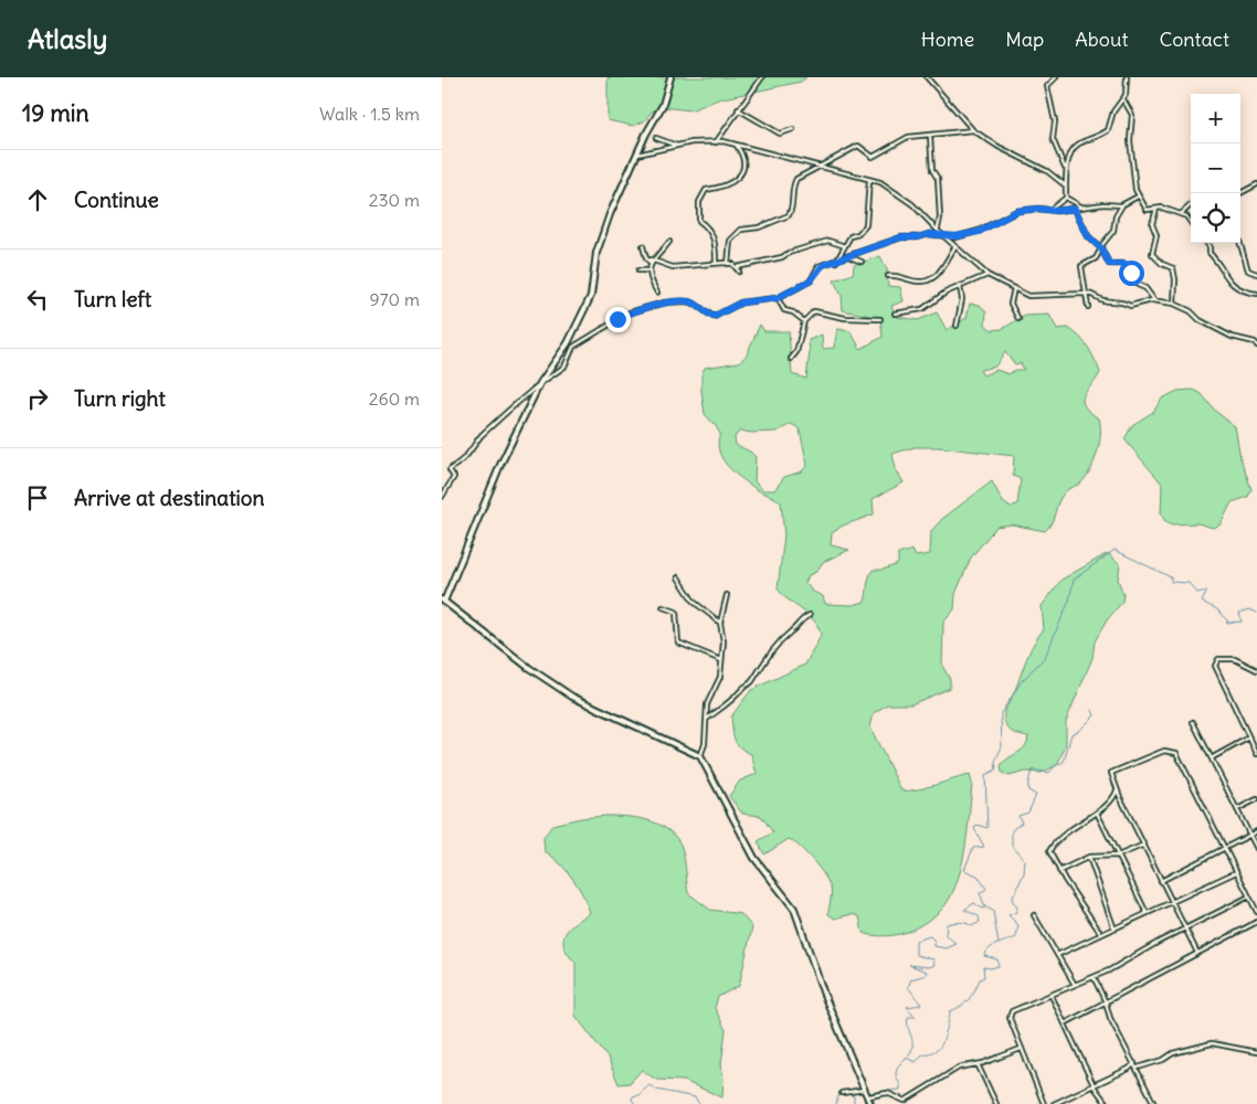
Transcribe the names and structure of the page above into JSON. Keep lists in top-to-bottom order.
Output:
{
  "page": {
    "header": "Atlasly",
    "nav": [
      "Home",
      "Map",
      "About",
      "Contact"
    ],
    "heading": ["19 min", "Walk · 1.5 km"],
    "map_buttons": ["+", "−"],
    "list": [
      ["Continue", "230 m"],
      ["Turn left", "970 m"],
      ["Turn right", "260 m"],
      "Arrive at destination"
    ]
  }
}
